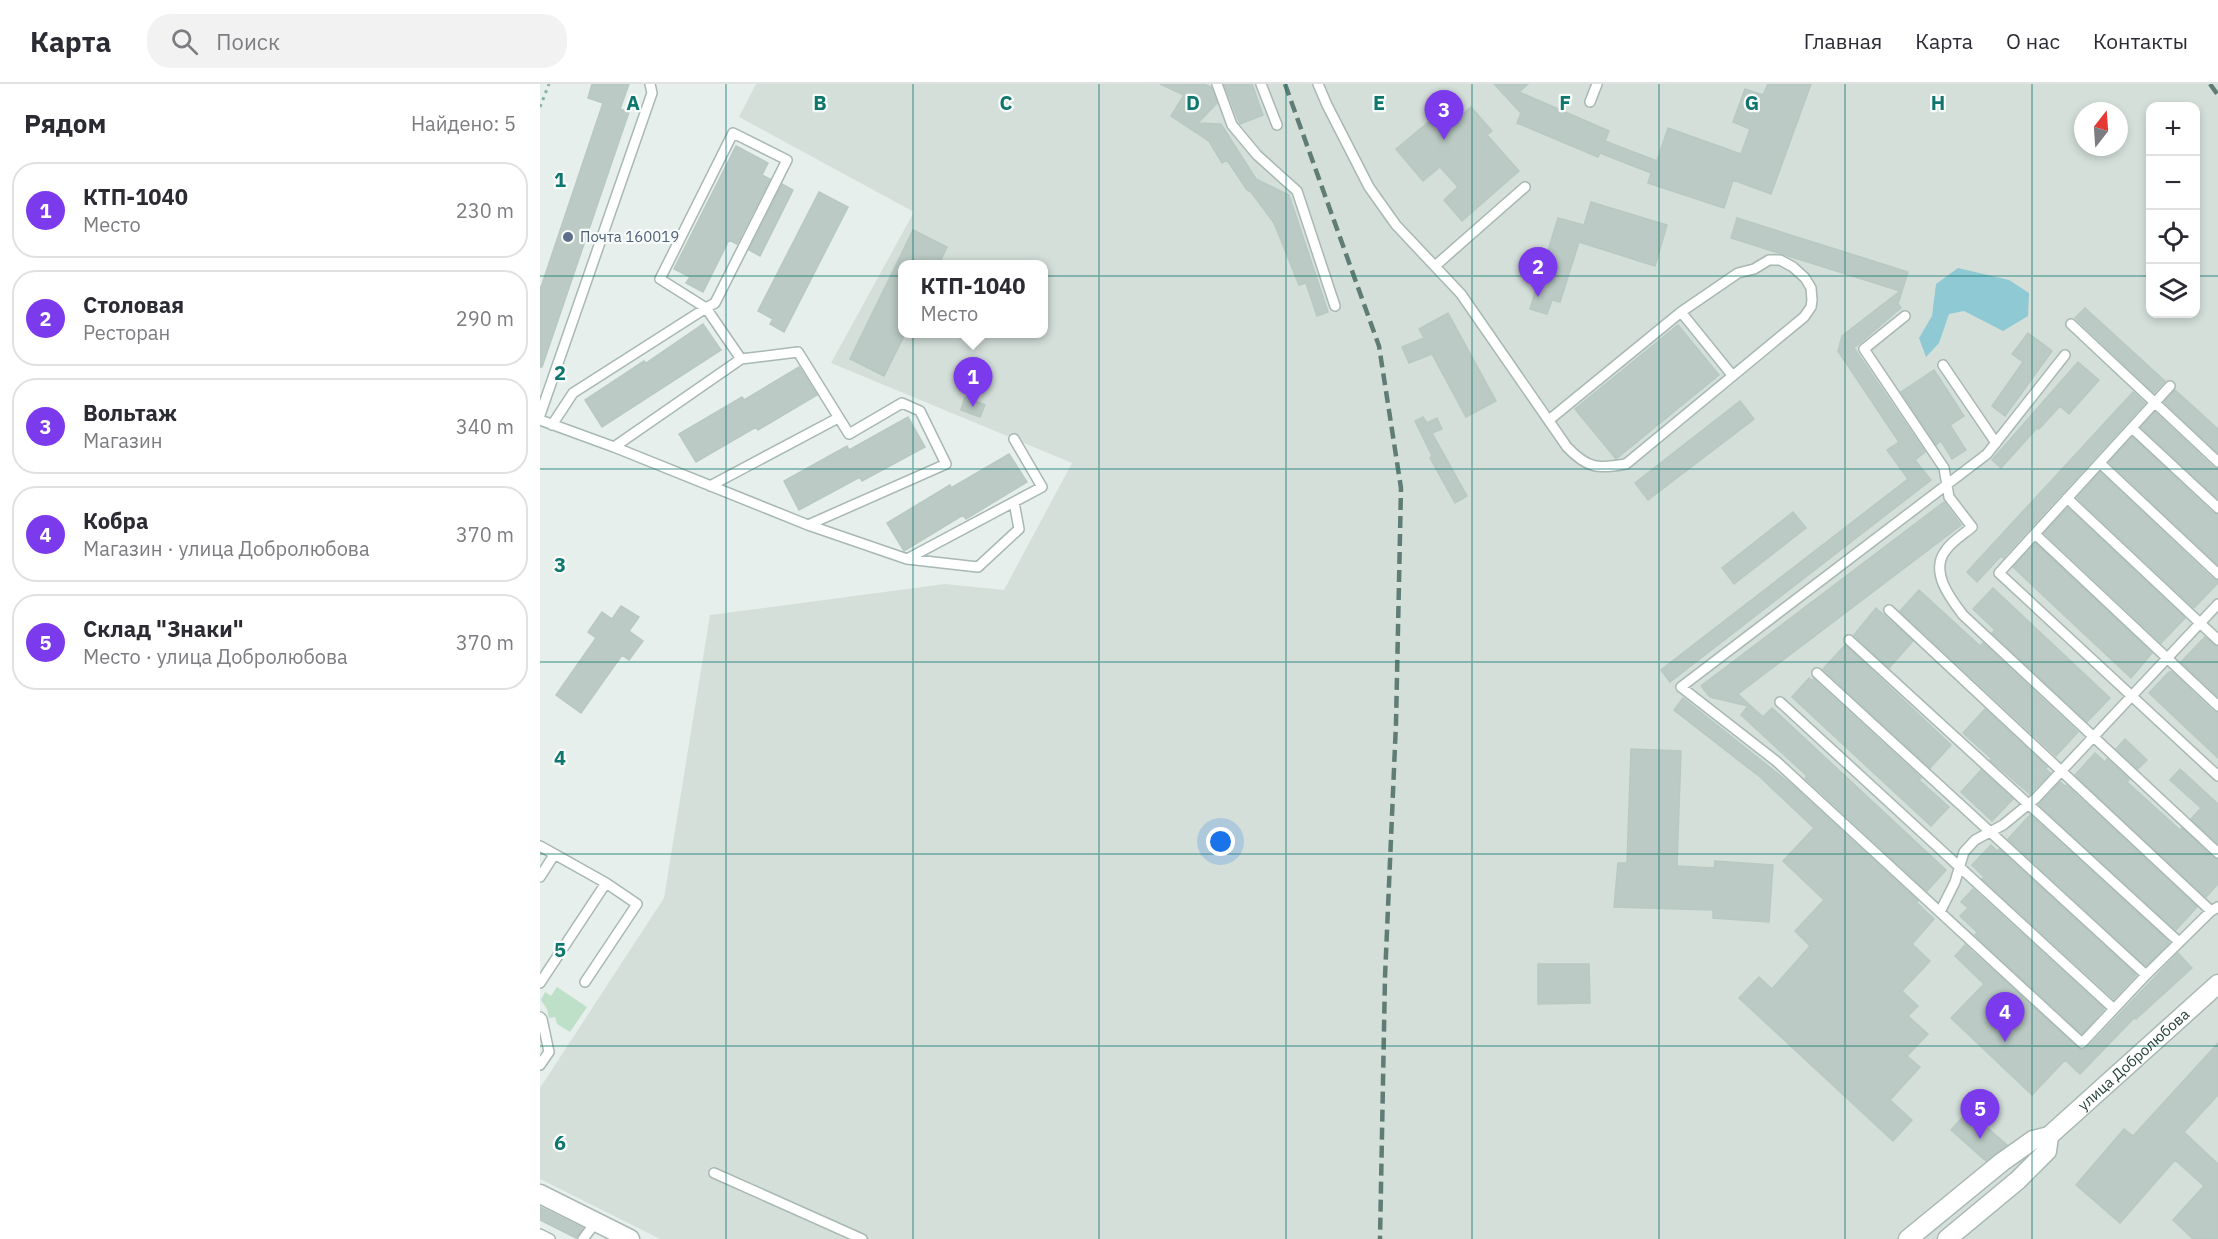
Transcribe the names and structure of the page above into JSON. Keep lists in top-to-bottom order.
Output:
{
  "streets": {
    "street": ["улица Добролюбова"]
  },
  "places": ["Почта 160019"],
  "north": "top",
  "page": {
    "header": "Карта",
    "search": "Поиск",
    "nav": [
      "Главная",
      "Карта",
      "О нас",
      "Контакты"
    ],
    "heading": ["Рядом", "Найдено: 5"],
    "pins": [
      "3",
      "2",
      "1",
      "4",
      "5"
    ],
    "map_buttons": ["+", "−"],
    "list": [
      {
        "mark": "1",
        "name": "КТП-1040",
        "note": "Место",
        "value": "230 m"
      },
      {
        "mark": "2",
        "name": "Столовая",
        "note": "Ресторан",
        "value": "290 m"
      },
      {
        "mark": "3",
        "name": "Вольтаж",
        "note": "Магазин",
        "value": "340 m"
      },
      {
        "mark": "4",
        "name": "Кобра",
        "note": "Магазин · улица Добролюбова",
        "value": "370 m"
      },
      {
        "mark": "5",
        "name": "Склад \"Знаки\"",
        "note": "Место · улица Добролюбова",
        "value": "370 m"
      }
    ],
    "popup": ["КТП-1040", "Место"]
  },
  "grid": {
    "columns": [
      "A",
      "B",
      "C",
      "D",
      "E",
      "F",
      "G",
      "H"
    ],
    "rows": [
      "1",
      "2",
      "3",
      "4",
      "5",
      "6"
    ]
  }
}
